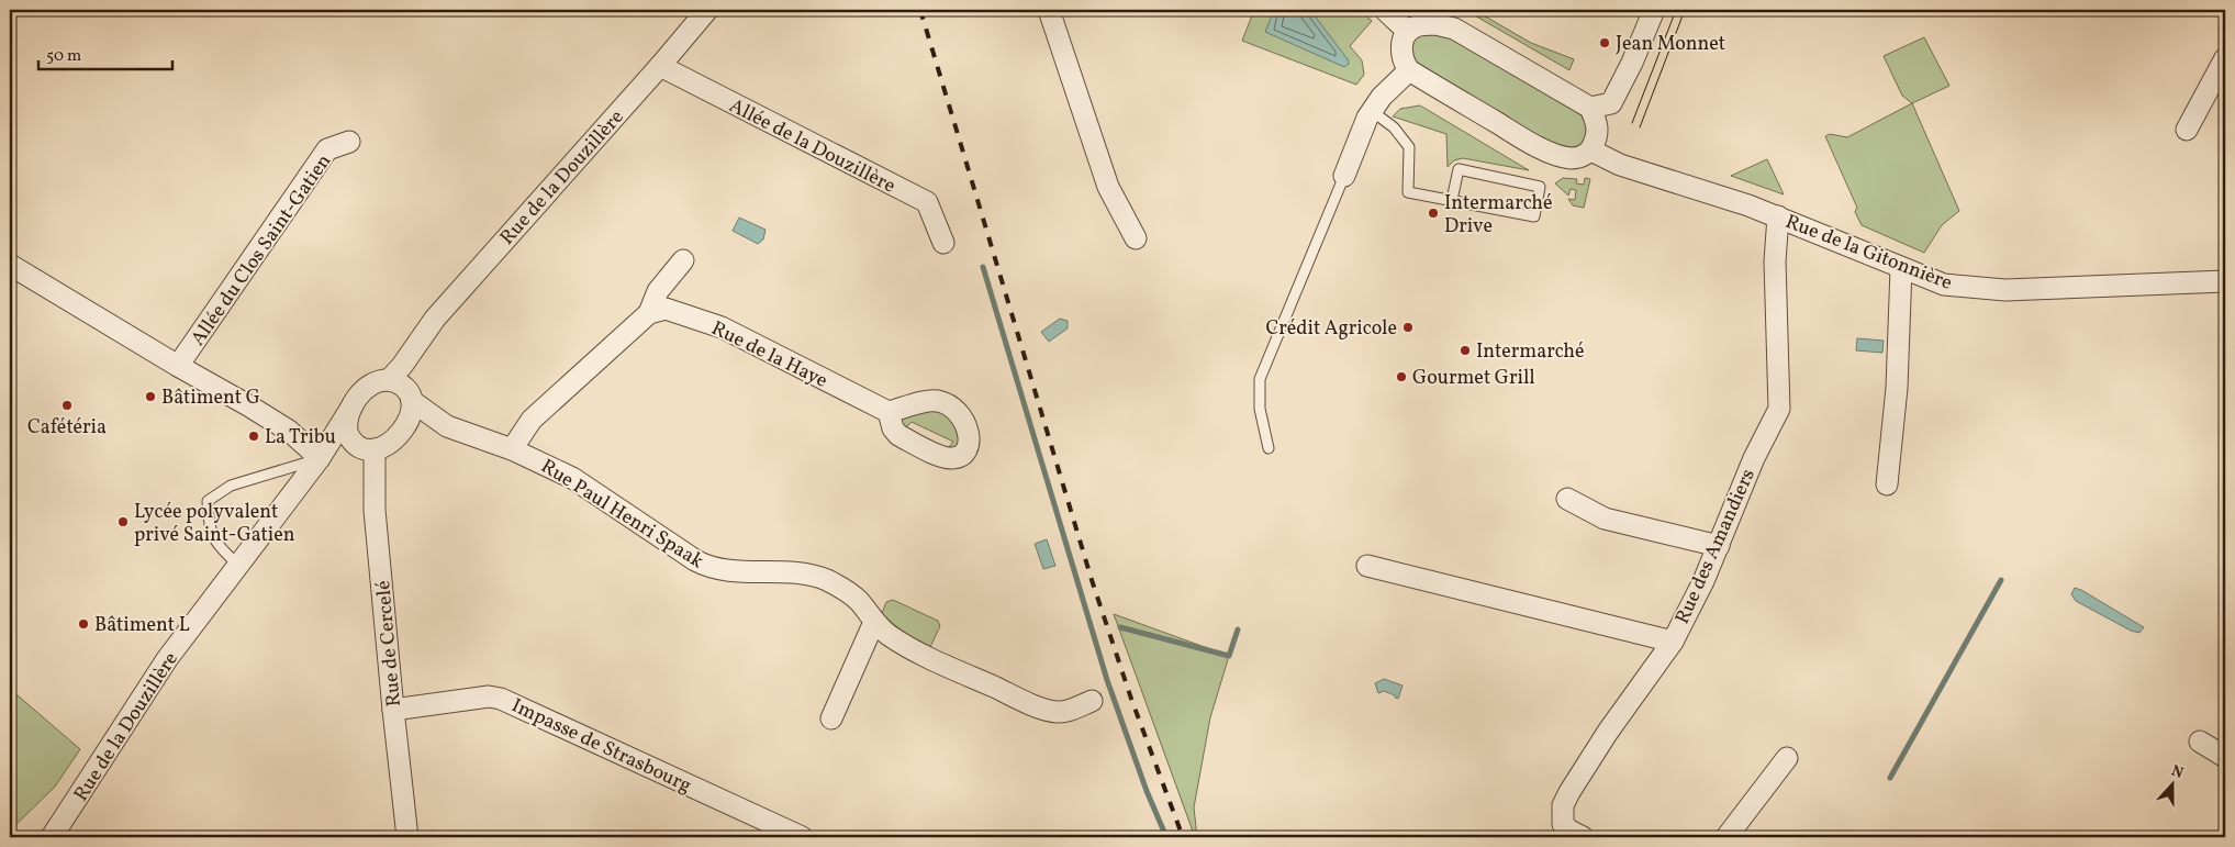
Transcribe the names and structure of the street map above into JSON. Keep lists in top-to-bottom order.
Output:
{
  "streets": {
    "street": [
      "Allée de la Douzillère",
      "Rue de la Douzillère",
      "Allée du Clos Saint-Gatien",
      "Rue de la Gitonnière",
      "Rue de la Haye",
      "Rue Paul Henri Spaak",
      "Rue des Amandiers",
      "Rue de Cercelé",
      "Impasse de Strasbourg"
    ]
  },
  "crossings": [
    ["Allée de la Douzillère", "Rue de la Douzillère"],
    ["Rue de la Douzillère", "Rue Paul Henri Spaak"],
    ["Rue de la Douzillère", "Rue de Cercelé"],
    ["Rue de la Gitonnière", "Rue des Amandiers"],
    ["Rue Paul Henri Spaak", "Rue de Cercelé"],
    ["Rue de Cercelé", "Impasse de Strasbourg"]
  ],
  "places": [
    "Jean Monnet",
    "Intermarché Drive",
    "Crédit Agricole",
    "Intermarché",
    "Gourmet Grill",
    "Bâtiment G",
    "Cafétéria",
    "La Tribu",
    "Lycée polyvalent privé Saint-Gatien",
    "Bâtiment L"
  ],
  "scale_bar": "50 m",
  "north": "top"
}
